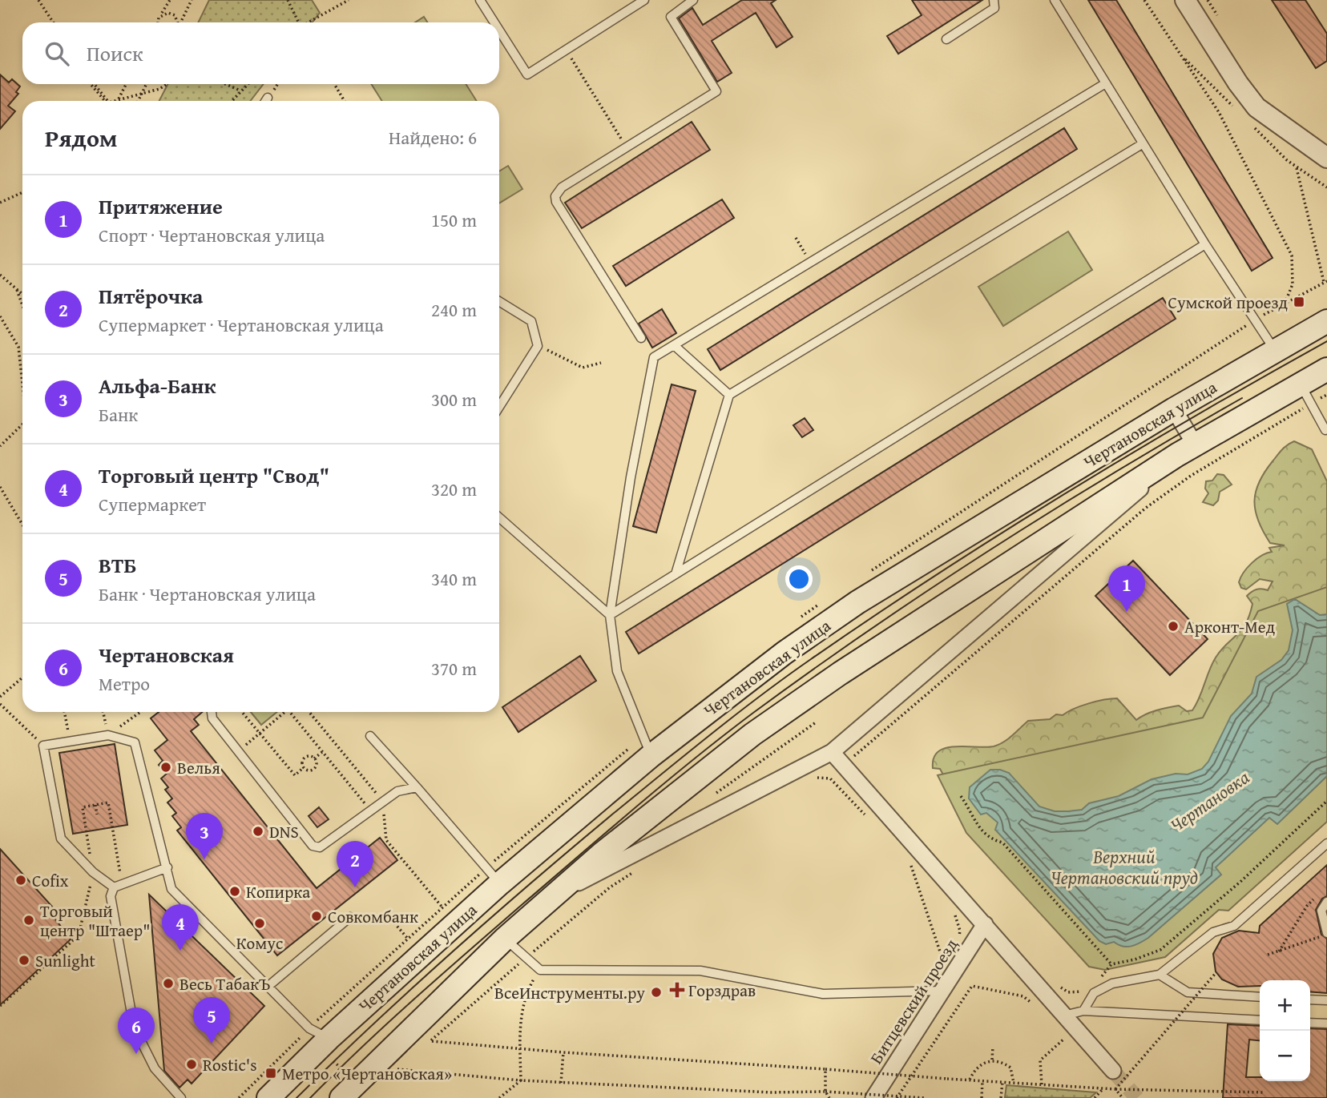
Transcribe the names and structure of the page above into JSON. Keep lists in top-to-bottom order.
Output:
{
  "streets": {
    "main road": ["Чертановская улица"],
    "street": ["Битцевский проезд"]
  },
  "water": ["Чертановка", "Верхний Чертановский пруд"],
  "places": {
    "transit": ["Сумской проезд", "Метро «Чертановская»"],
    "other": [
      "Арконт-Мед",
      "Велья",
      "DNS",
      "Cofix",
      "Копирка",
      "Совкомбанк",
      "Торговый центр \"Штаер\"",
      "Комус",
      "Sunlight",
      "Весь ТабакЪ",
      "ВсеИнструменты.ру",
      "Rostic's"
    ],
    "health": ["Горздрав"]
  },
  "page": {
    "search": "Поиск",
    "heading": ["Рядом", "Найдено: 6"],
    "list": [
      {
        "mark": "1",
        "name": "Притяжение",
        "note": "Спорт · Чертановская улица",
        "value": "150 m"
      },
      {
        "mark": "2",
        "name": "Пятёрочка",
        "note": "Супермаркет · Чертановская улица",
        "value": "240 m"
      },
      {
        "mark": "3",
        "name": "Альфа-Банк",
        "note": "Банк",
        "value": "300 m"
      },
      {
        "mark": "4",
        "name": "Торговый центр \"Свод\"",
        "note": "Супермаркет",
        "value": "320 m"
      },
      {
        "mark": "5",
        "name": "ВТБ",
        "note": "Банк · Чертановская улица",
        "value": "340 m"
      },
      {
        "mark": "6",
        "name": "Чертановская",
        "note": "Метро",
        "value": "370 m"
      }
    ],
    "pins": [
      "1",
      "3",
      "2",
      "4",
      "5",
      "6"
    ],
    "map_buttons": ["+", "−"]
  }
}
